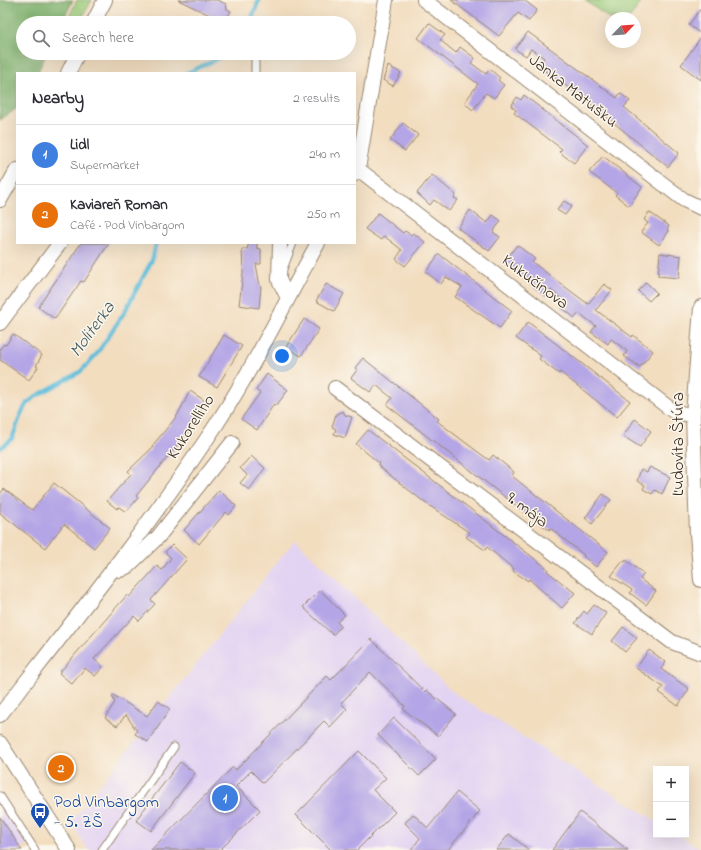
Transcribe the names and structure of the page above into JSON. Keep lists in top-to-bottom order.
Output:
{
  "streets": {
    "street": [
      "Janka Matušku",
      "Kukučínova",
      "Kukorelliho",
      "Ľudovíta Štúra",
      "9. mája"
    ]
  },
  "crossings": [
    ["Kukučínova", "Ľudovíta Štúra"]
  ],
  "water": ["Moliterka"],
  "places": {
    "bus stop": ["Pod Vinbargom - 5. ZŠ"]
  },
  "north": "top right",
  "page": {
    "search": "Search here",
    "heading": ["Nearby", "2 results"],
    "list": [
      {
        "mark": "1",
        "name": "Lidl",
        "note": "Supermarket",
        "value": "240 m"
      },
      {
        "mark": "2",
        "name": "Kaviareň Roman",
        "note": "Café · Pod Vinbargom",
        "value": "250 m"
      }
    ],
    "pins": ["2", "1"],
    "map_buttons": ["+", "−"]
  }
}
